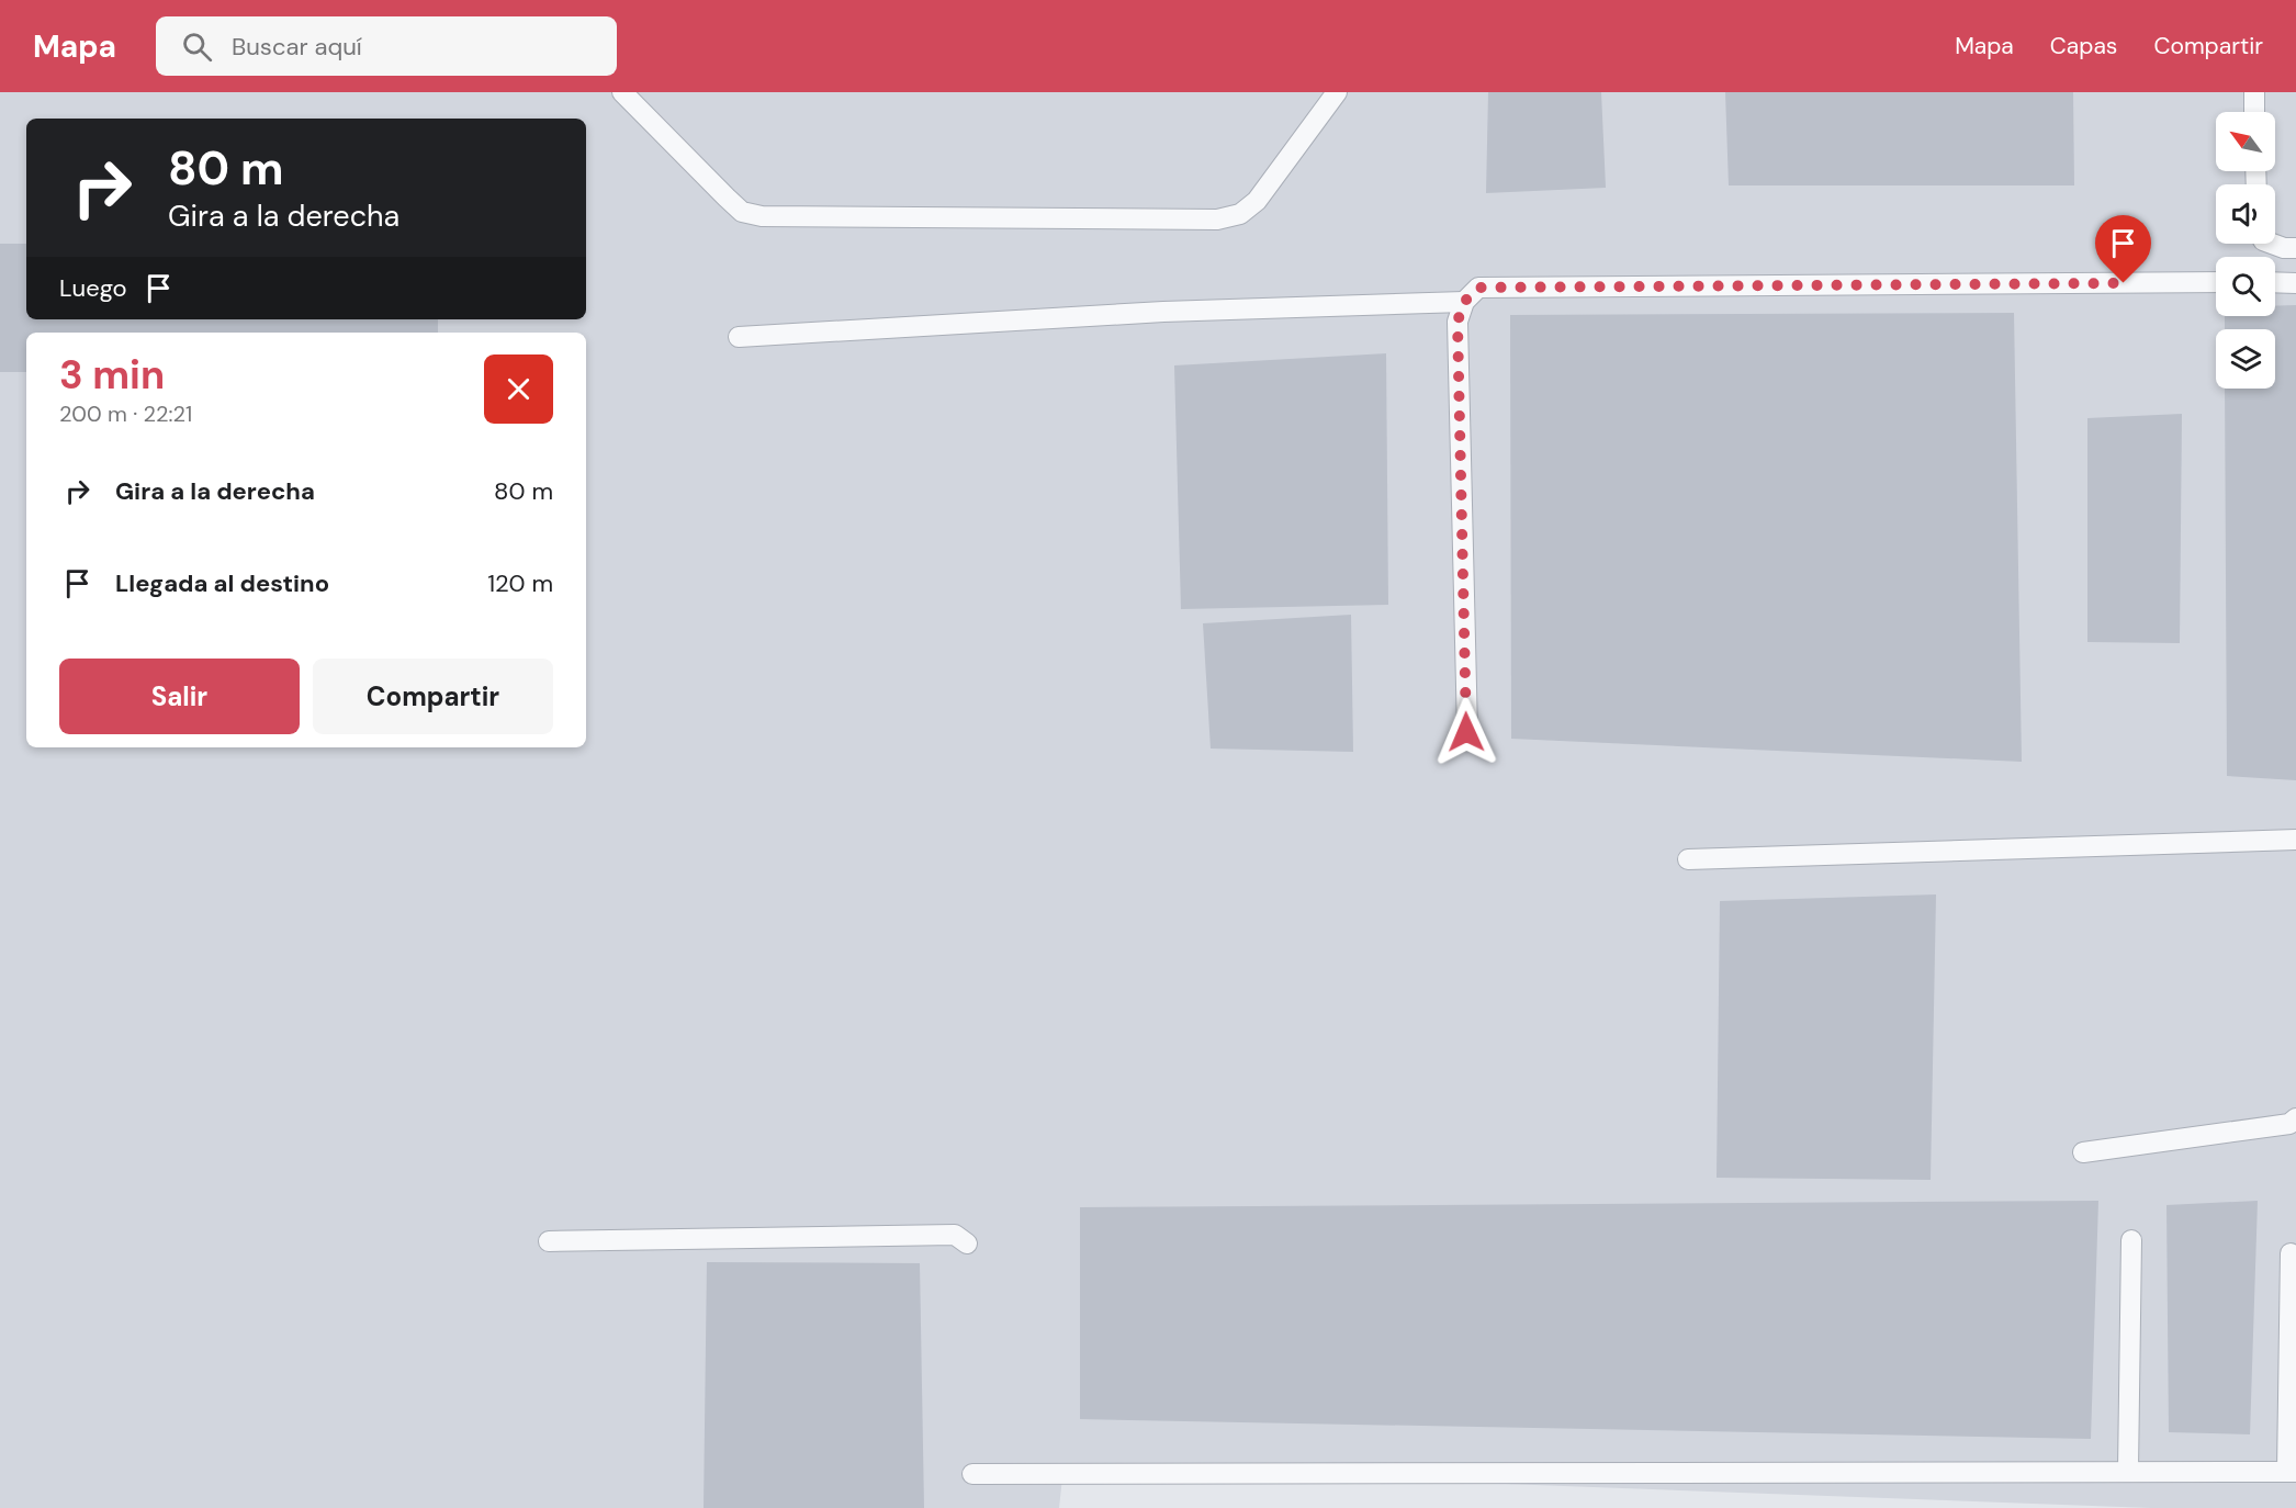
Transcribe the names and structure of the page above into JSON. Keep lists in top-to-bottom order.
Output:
{
  "north": "top left",
  "page": {
    "header": "Mapa",
    "search": "Buscar aquí",
    "nav": ["Mapa", "Capas", "Compartir"],
    "turn": ["80 m", "Gira a la derecha"],
    "then": "Luego",
    "heading": ["3 min", "200 m · 22:21"],
    "list": [
      {
        "name": "Gira a la derecha",
        "value": "80 m"
      },
      {
        "name": "Llegada al destino",
        "value": "120 m"
      }
    ],
    "buttons": ["Salir", "Compartir"]
  }
}
